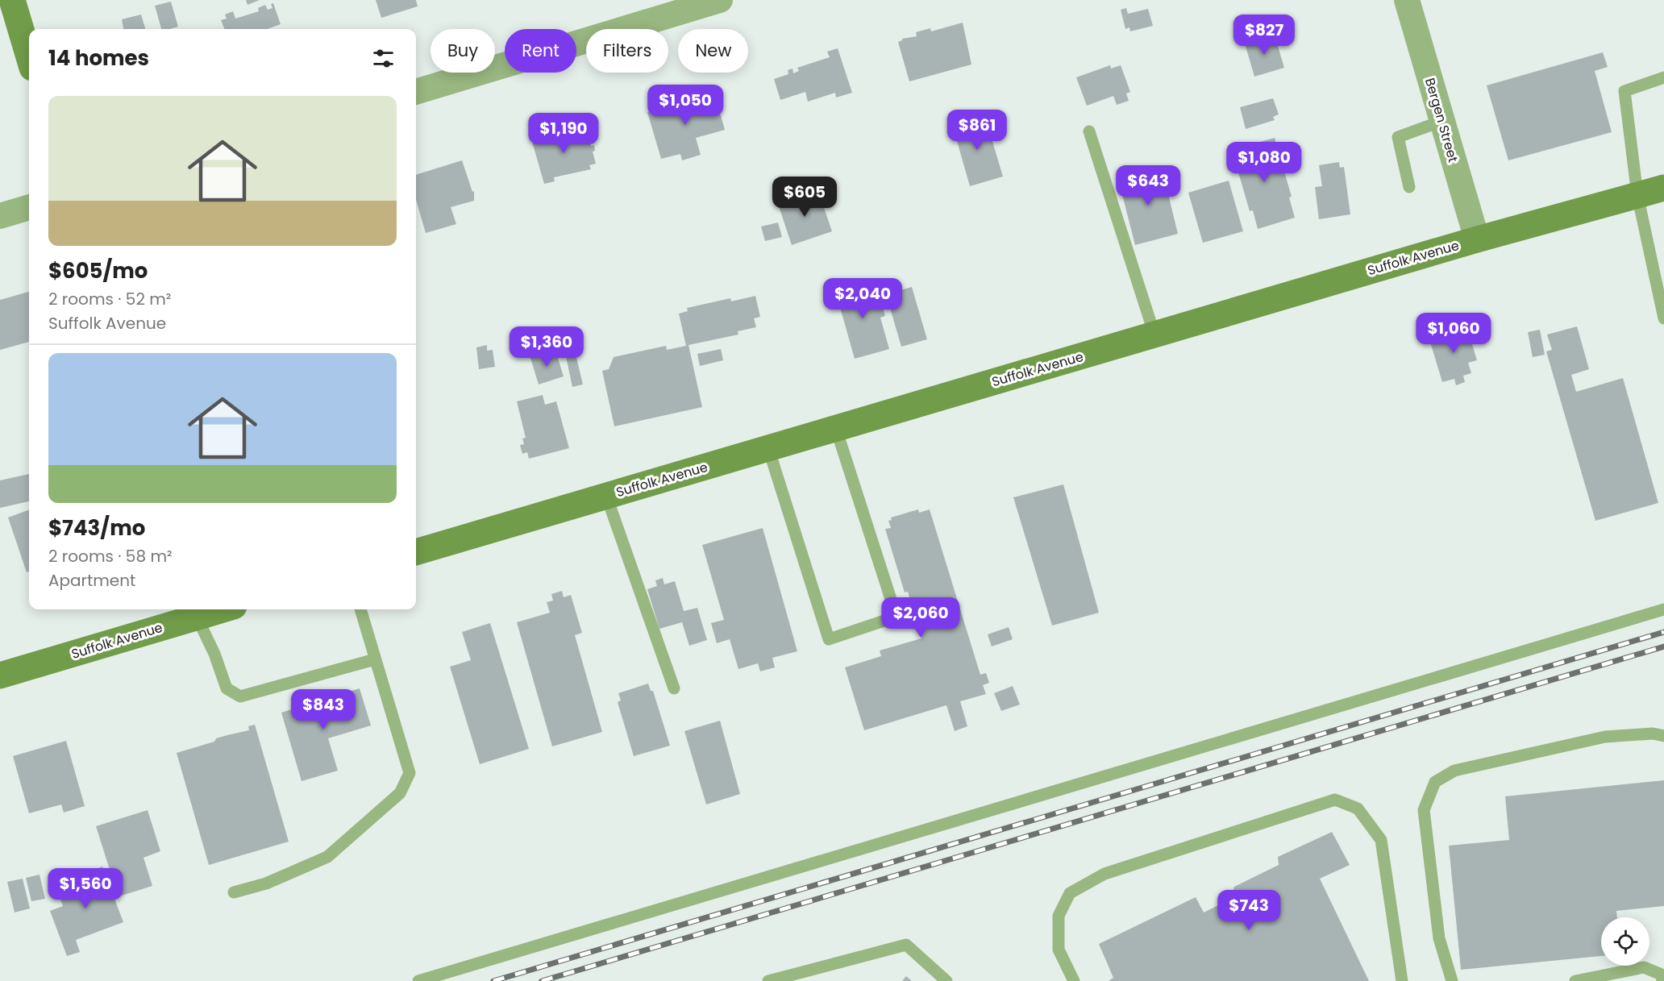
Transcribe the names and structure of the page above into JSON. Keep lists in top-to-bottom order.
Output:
{
  "streets": {
    "main road": ["Suffolk Avenue"],
    "street": ["Bergen Street"]
  },
  "crossings": [
    ["Bergen Street", "Suffolk Avenue"]
  ],
  "page": {
    "price": [
      "$827",
      "$1,050",
      "$861",
      "$1,190",
      "$1,080",
      "$643",
      "$605",
      "$2,040",
      "$1,060",
      "$1,360",
      "$2,060",
      "$843",
      "$1,560",
      "$743"
    ],
    "chip": [
      "Buy",
      "Rent",
      "Filters",
      "New"
    ],
    "heading": "14 homes",
    "list": [
      {
        "name": "$605/mo",
        "note": "2 rooms · 52 m² · Suffolk Avenue"
      },
      {
        "name": "$743/mo",
        "note": "2 rooms · 58 m² · Apartment"
      }
    ]
  }
}
